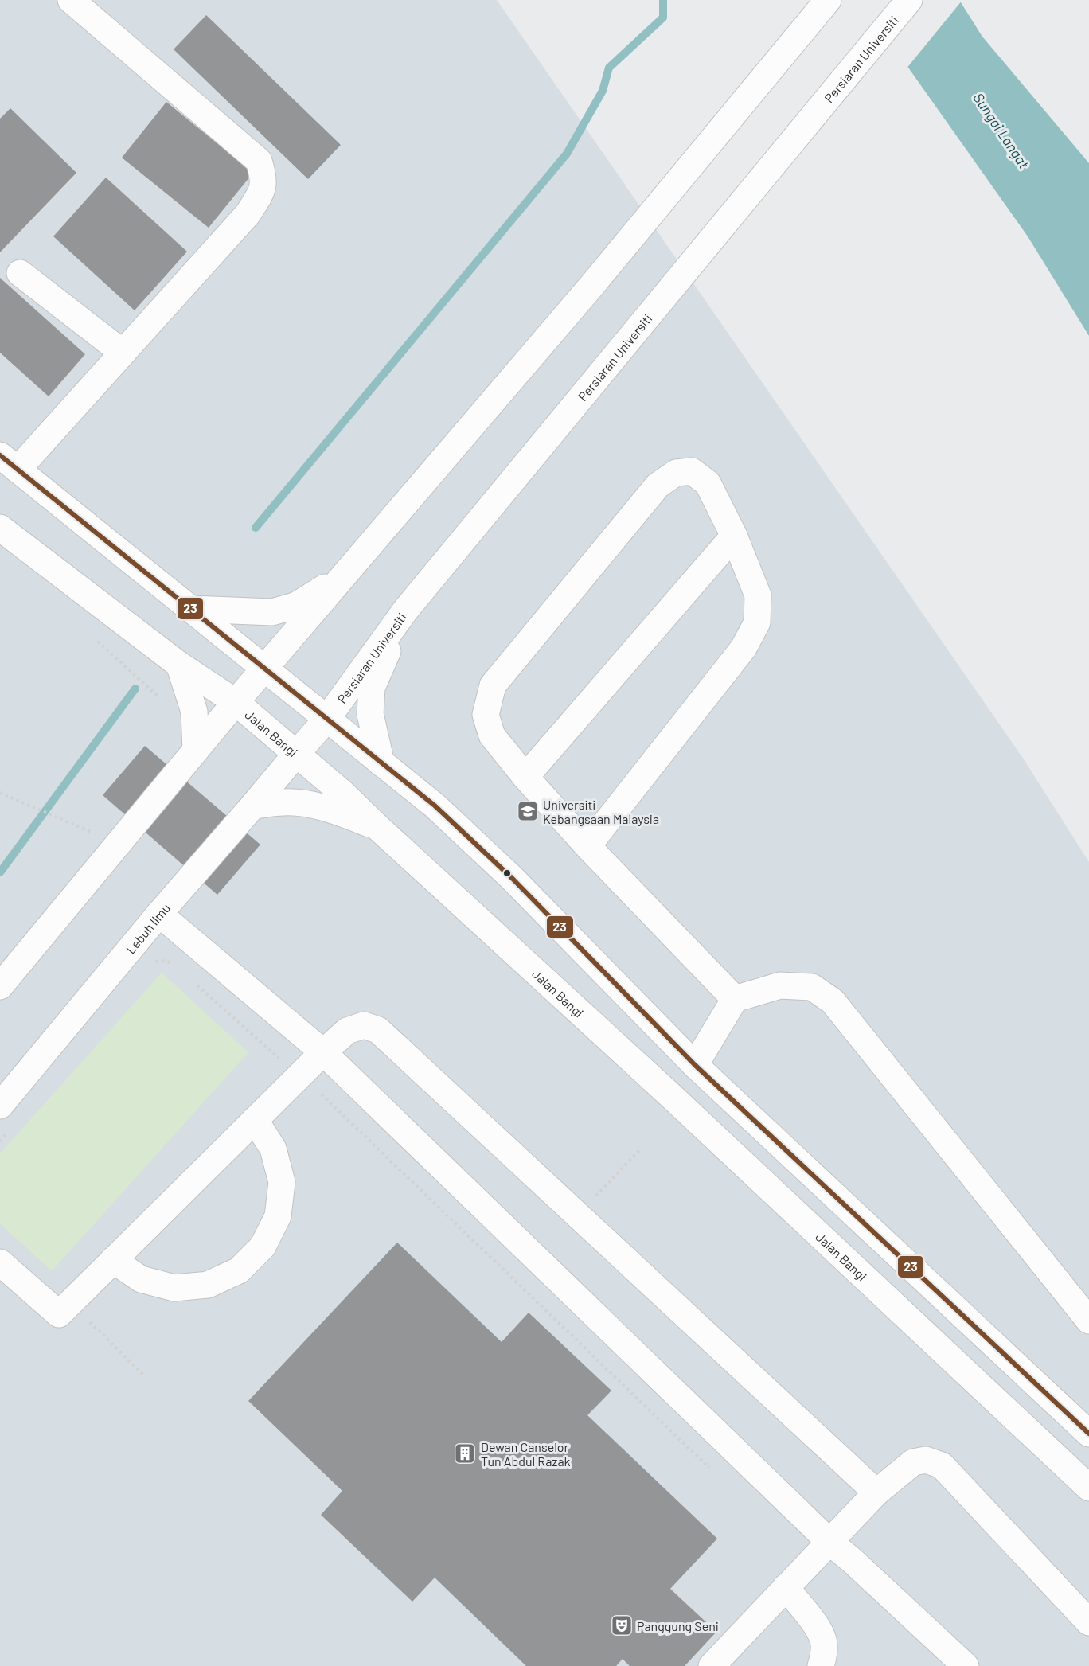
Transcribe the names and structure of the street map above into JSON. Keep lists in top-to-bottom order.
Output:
{
  "streets": {
    "main road": ["Persiaran Universiti", "Jalan Bangi", "Lebuh Ilmu"]
  },
  "crossings": [
    ["Persiaran Universiti", "Jalan Bangi"],
    ["Persiaran Universiti", "Lebuh Ilmu"],
    ["Jalan Bangi", "Lebuh Ilmu"]
  ],
  "water": ["Sungai Langat"],
  "places": {
    "school or university": ["Universiti Kebangsaan Malaysia"],
    "building": ["Dewan Canselor Tun Abdul Razak"],
    "theatre": ["Panggung Seni"]
  },
  "lines": ["transit line 23"]
}
